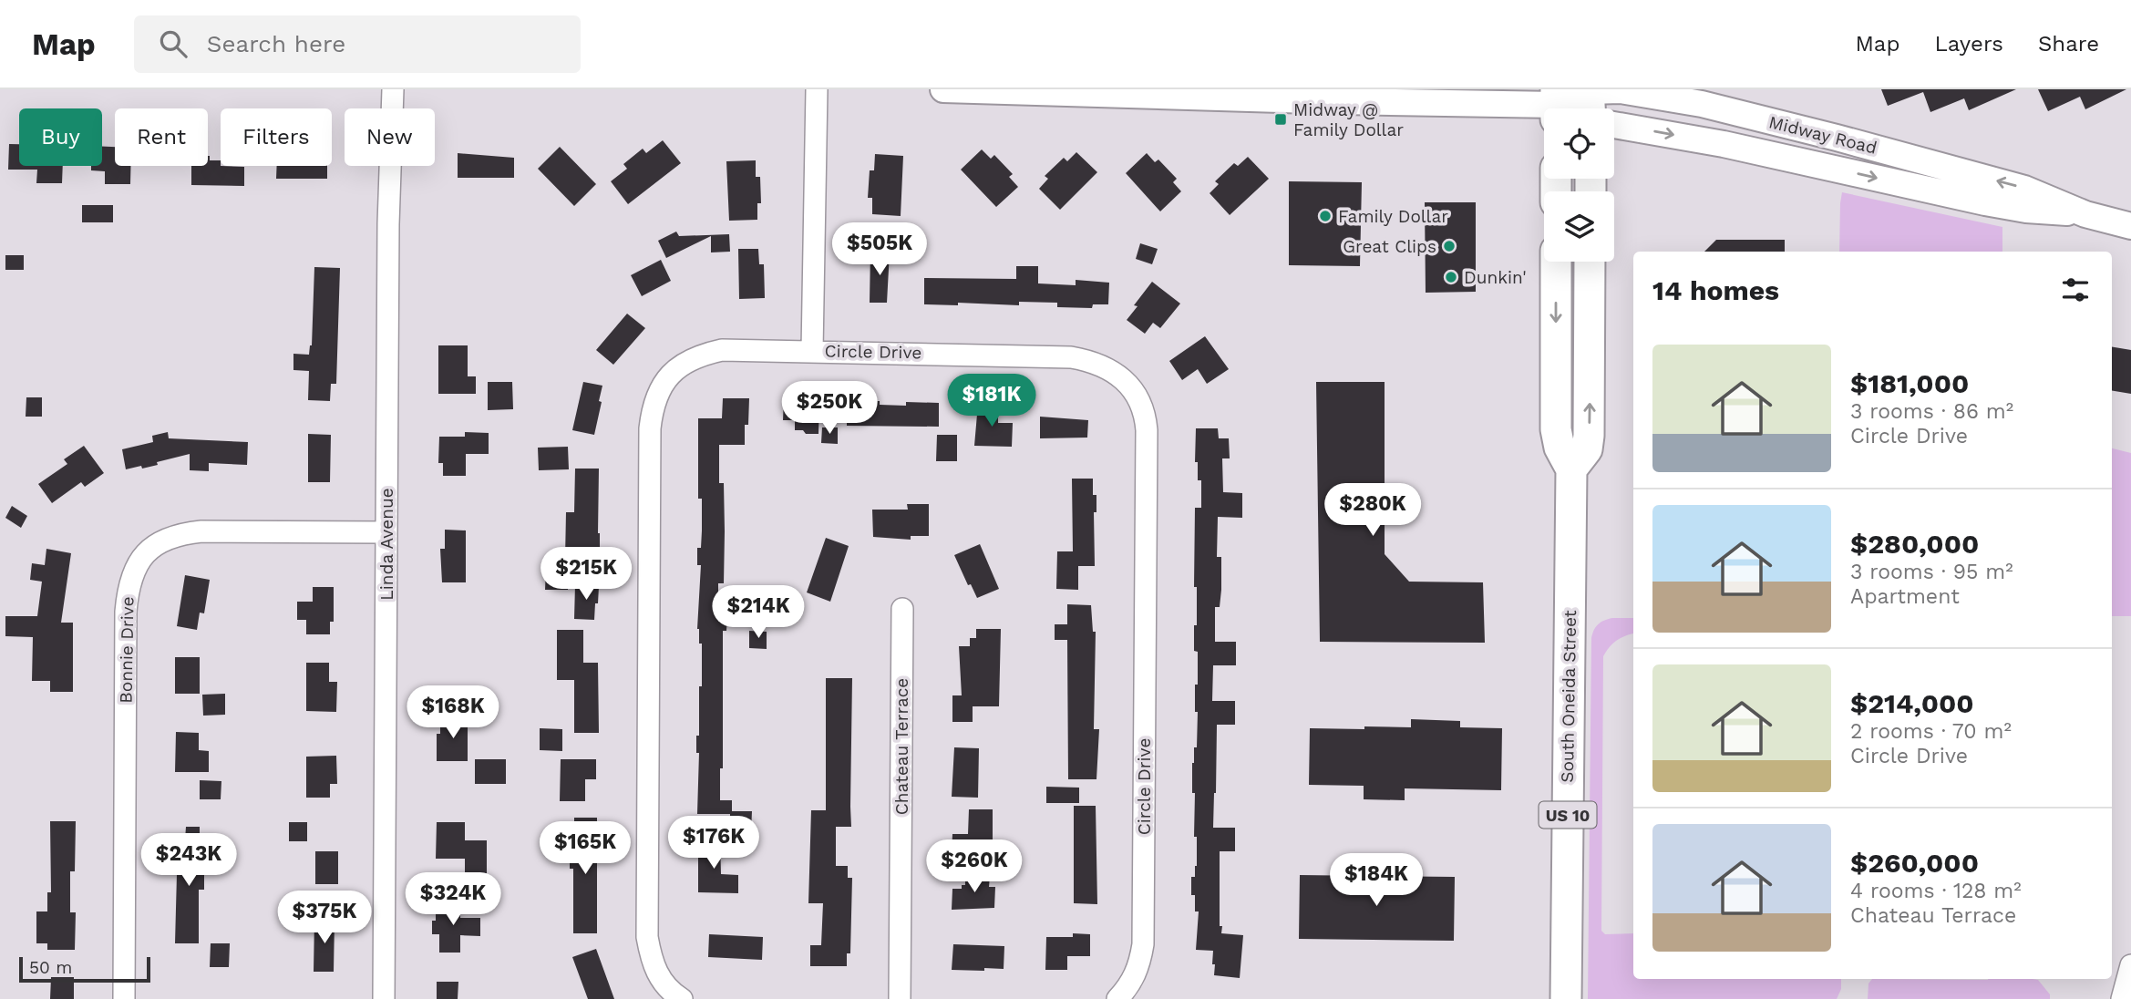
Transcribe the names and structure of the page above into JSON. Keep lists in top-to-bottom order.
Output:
{
  "streets": {
    "highway": ["South Oneida Street", "US 10"],
    "main road": ["Midway Road"],
    "street": [
      "Circle Drive",
      "Linda Avenue",
      "Bonnie Drive",
      "Chateau Terrace"
    ]
  },
  "crossings": [
    ["Linda Avenue", "Bonnie Drive"]
  ],
  "places": {
    "transit": ["Midway @ Family Dollar"],
    "other": ["Family Dollar", "Great Clips", "Dunkin'"]
  },
  "scale_bar": "50 m",
  "page": {
    "header": "Map",
    "search": "Search here",
    "nav": ["Map", "Layers", "Share"],
    "chip": [
      "Buy",
      "Rent",
      "Filters",
      "New"
    ],
    "price": [
      "$505K",
      "$181K",
      "$250K",
      "$280K",
      "$215K",
      "$214K",
      "$168K",
      "$176K",
      "$165K",
      "$243K",
      "$260K",
      "$184K",
      "$324K",
      "$375K"
    ],
    "heading": "14 homes",
    "list": [
      {
        "name": "$181,000",
        "note": "3 rooms · 86 m² · Circle Drive"
      },
      {
        "name": "$280,000",
        "note": "3 rooms · 95 m² · Apartment"
      },
      {
        "name": "$214,000",
        "note": "2 rooms · 70 m² · Circle Drive"
      },
      {
        "name": "$260,000",
        "note": "4 rooms · 128 m² · Chateau Terrace"
      }
    ],
    "scale": "50 m"
  }
}
